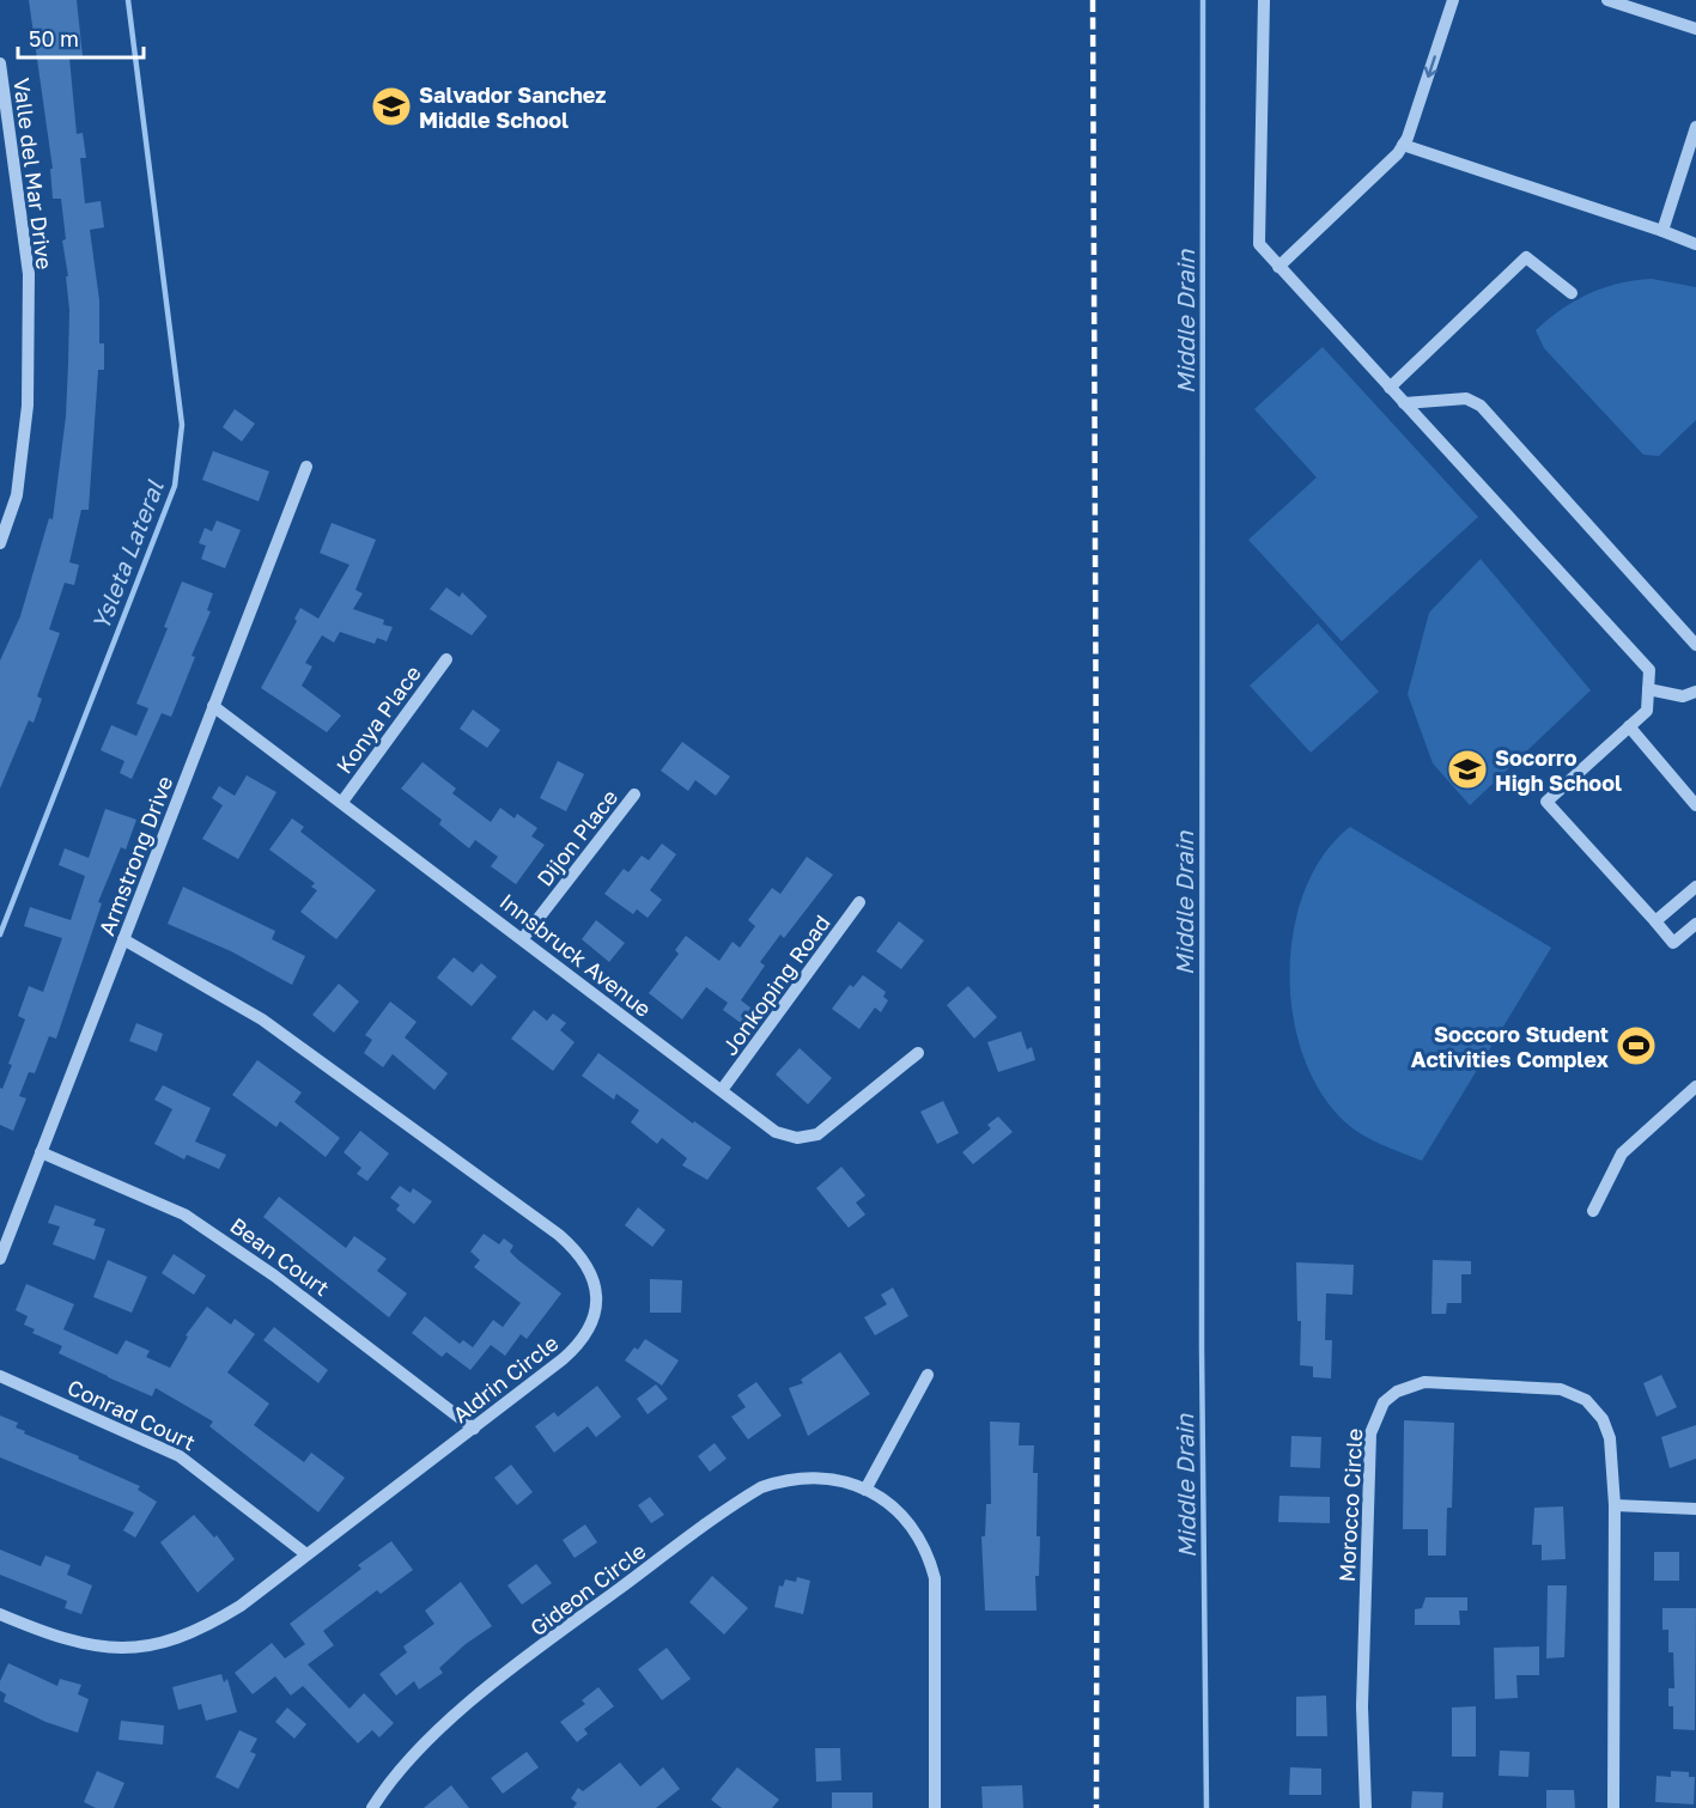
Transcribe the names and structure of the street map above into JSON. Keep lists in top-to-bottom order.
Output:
{
  "streets": {
    "street": [
      "Valle del Mar Drive",
      "Konya Place",
      "Dijon Place",
      "Armstrong Drive",
      "Innsbruck Avenue",
      "Jonkoping Road",
      "Bean Court",
      "Aldrin Circle",
      "Conrad Court",
      "Morocco Circle",
      "Gideon Circle"
    ]
  },
  "crossings": [
    ["Konya Place", "Innsbruck Avenue"],
    ["Dijon Place", "Innsbruck Avenue"],
    ["Armstrong Drive", "Innsbruck Avenue"],
    ["Armstrong Drive", "Bean Court"],
    ["Armstrong Drive", "Aldrin Circle"],
    ["Innsbruck Avenue", "Jonkoping Road"],
    ["Bean Court", "Aldrin Circle"],
    ["Aldrin Circle", "Conrad Court"]
  ],
  "water": ["Middle Drain", "Ysleta Lateral"],
  "places": {
    "school or university": ["Salvador Sanchez Middle School", "Socorro High School"],
    "sports": ["Soccoro Student Activities Complex"]
  },
  "scale_bar": "50 m"
}
